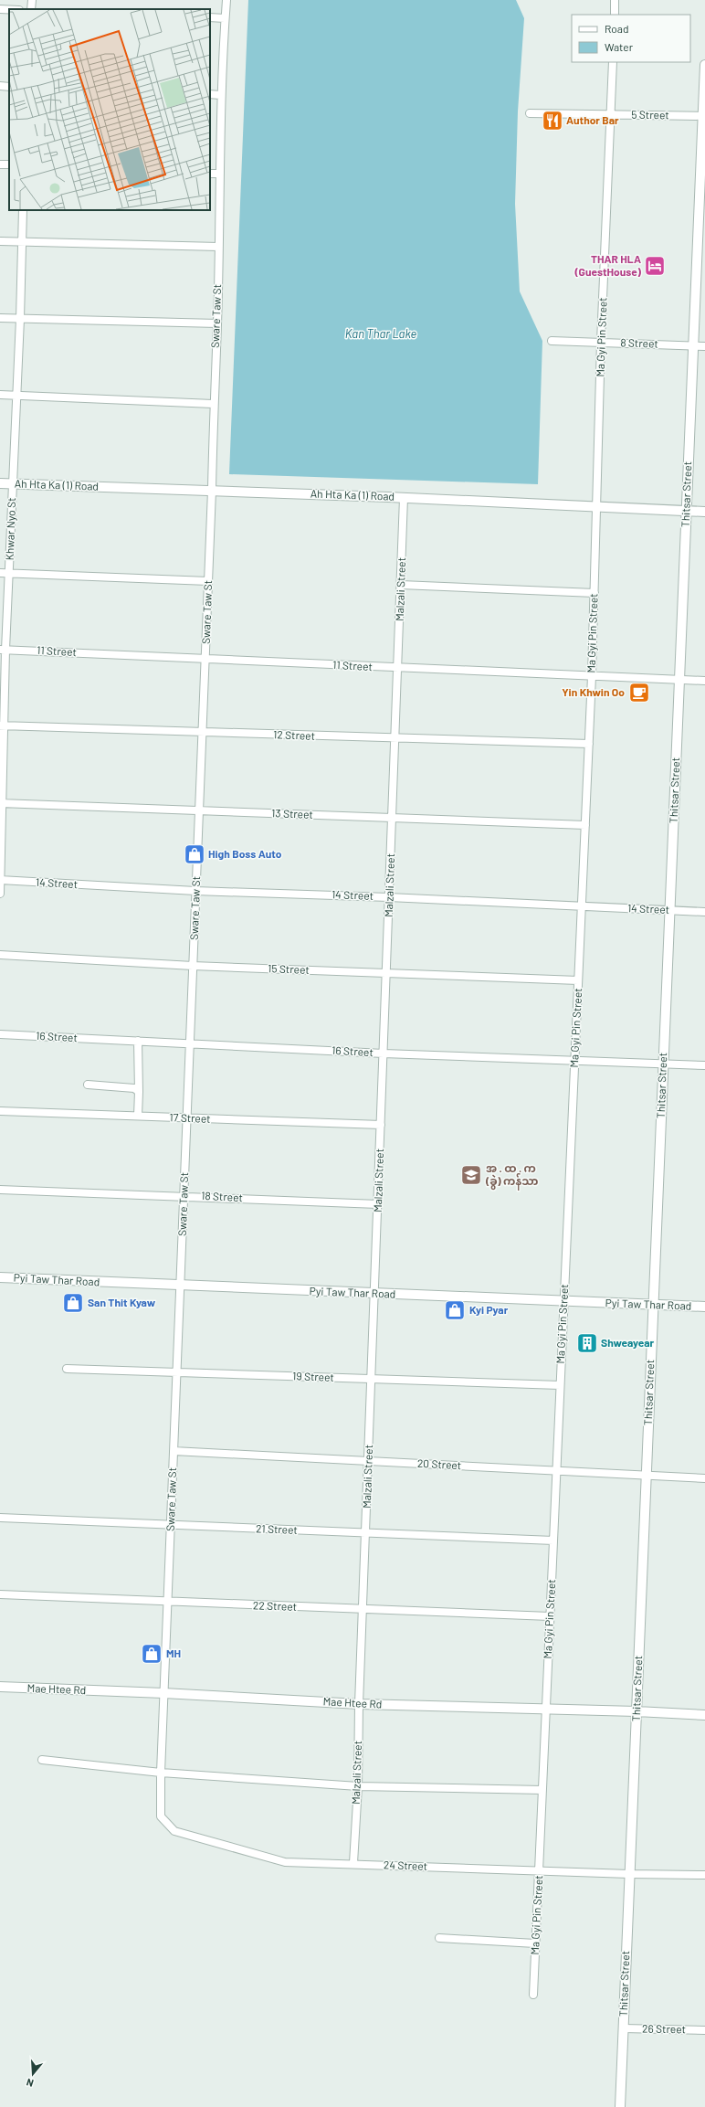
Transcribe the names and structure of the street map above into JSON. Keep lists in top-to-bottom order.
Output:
{
  "streets": {
    "street": [
      "5 Street",
      "Sware Taw St",
      "Ma Gyi Pin Street",
      "8 Street",
      "Ah Hta Ka (1) Road",
      "Thitsar Street",
      "Khwar Nyo St",
      "Malzali Street",
      "11 Street",
      "12 Street",
      "13 Street",
      "14 Street",
      "15 Street",
      "16 Street",
      "17 Street",
      "18 Street",
      "Pyi Taw Thar Road",
      "19 Street",
      "20 Street",
      "21 Street",
      "22 Street",
      "Mae Htee Rd",
      "24 Street",
      "26 Street"
    ]
  },
  "crossings": [
    ["5 Street", "Ma Gyi Pin Street"],
    ["5 Street", "Thitsar Street"],
    ["Sware Taw St", "Ah Hta Ka (1) Road"],
    ["Sware Taw St", "11 Street"],
    ["Sware Taw St", "12 Street"],
    ["Sware Taw St", "13 Street"],
    ["Sware Taw St", "14 Street"],
    ["Sware Taw St", "15 Street"],
    ["Sware Taw St", "16 Street"],
    ["Sware Taw St", "17 Street"],
    ["Sware Taw St", "18 Street"],
    ["Sware Taw St", "Pyi Taw Thar Road"],
    ["Sware Taw St", "19 Street"],
    ["Sware Taw St", "20 Street"],
    ["Sware Taw St", "21 Street"],
    ["Sware Taw St", "22 Street"],
    ["Sware Taw St", "Mae Htee Rd"],
    ["Sware Taw St", "24 Street"],
    ["Ma Gyi Pin Street", "8 Street"],
    ["Ma Gyi Pin Street", "Ah Hta Ka (1) Road"],
    ["Ma Gyi Pin Street", "11 Street"],
    ["Ma Gyi Pin Street", "12 Street"],
    ["Ma Gyi Pin Street", "13 Street"],
    ["Ma Gyi Pin Street", "14 Street"],
    ["Ma Gyi Pin Street", "15 Street"],
    ["Ma Gyi Pin Street", "16 Street"],
    ["Ma Gyi Pin Street", "Pyi Taw Thar Road"],
    ["Ma Gyi Pin Street", "19 Street"],
    ["Ma Gyi Pin Street", "20 Street"],
    ["Ma Gyi Pin Street", "21 Street"],
    ["Ma Gyi Pin Street", "22 Street"],
    ["Ma Gyi Pin Street", "Mae Htee Rd"],
    ["Ma Gyi Pin Street", "24 Street"],
    ["8 Street", "Thitsar Street"],
    ["Ah Hta Ka (1) Road", "Thitsar Street"],
    ["Ah Hta Ka (1) Road", "Khwar Nyo St"],
    ["Ah Hta Ka (1) Road", "Malzali Street"],
    ["Thitsar Street", "11 Street"],
    ["Thitsar Street", "14 Street"],
    ["Thitsar Street", "16 Street"],
    ["Thitsar Street", "Pyi Taw Thar Road"],
    ["Thitsar Street", "20 Street"],
    ["Thitsar Street", "Mae Htee Rd"],
    ["Thitsar Street", "24 Street"],
    ["Thitsar Street", "26 Street"],
    ["Khwar Nyo St", "11 Street"],
    ["Khwar Nyo St", "12 Street"],
    ["Khwar Nyo St", "13 Street"],
    ["Khwar Nyo St", "14 Street"],
    ["Malzali Street", "11 Street"],
    ["Malzali Street", "12 Street"],
    ["Malzali Street", "13 Street"],
    ["Malzali Street", "14 Street"],
    ["Malzali Street", "15 Street"],
    ["Malzali Street", "16 Street"],
    ["Malzali Street", "17 Street"],
    ["Malzali Street", "18 Street"],
    ["Malzali Street", "Pyi Taw Thar Road"],
    ["Malzali Street", "19 Street"],
    ["Malzali Street", "20 Street"],
    ["Malzali Street", "21 Street"],
    ["Malzali Street", "22 Street"],
    ["Malzali Street", "Mae Htee Rd"],
    ["Malzali Street", "24 Street"]
  ],
  "water": ["Kan Thar Lake"],
  "places": {
    "restaurant": ["Author Bar"],
    "hotel": ["THAR HLA (GuestHouse)"],
    "cafe": ["Yin Khwin Oo"],
    "shop": [
      "High Boss Auto",
      "San Thit Kyaw",
      "Kyi Pyar",
      "MH"
    ],
    "school or university": ["အ . ထ . က (ခွဲ) ကန်သာ"],
    "building": ["Shweayear"]
  },
  "legend": ["Road", "Water"],
  "north": "bottom"
}
